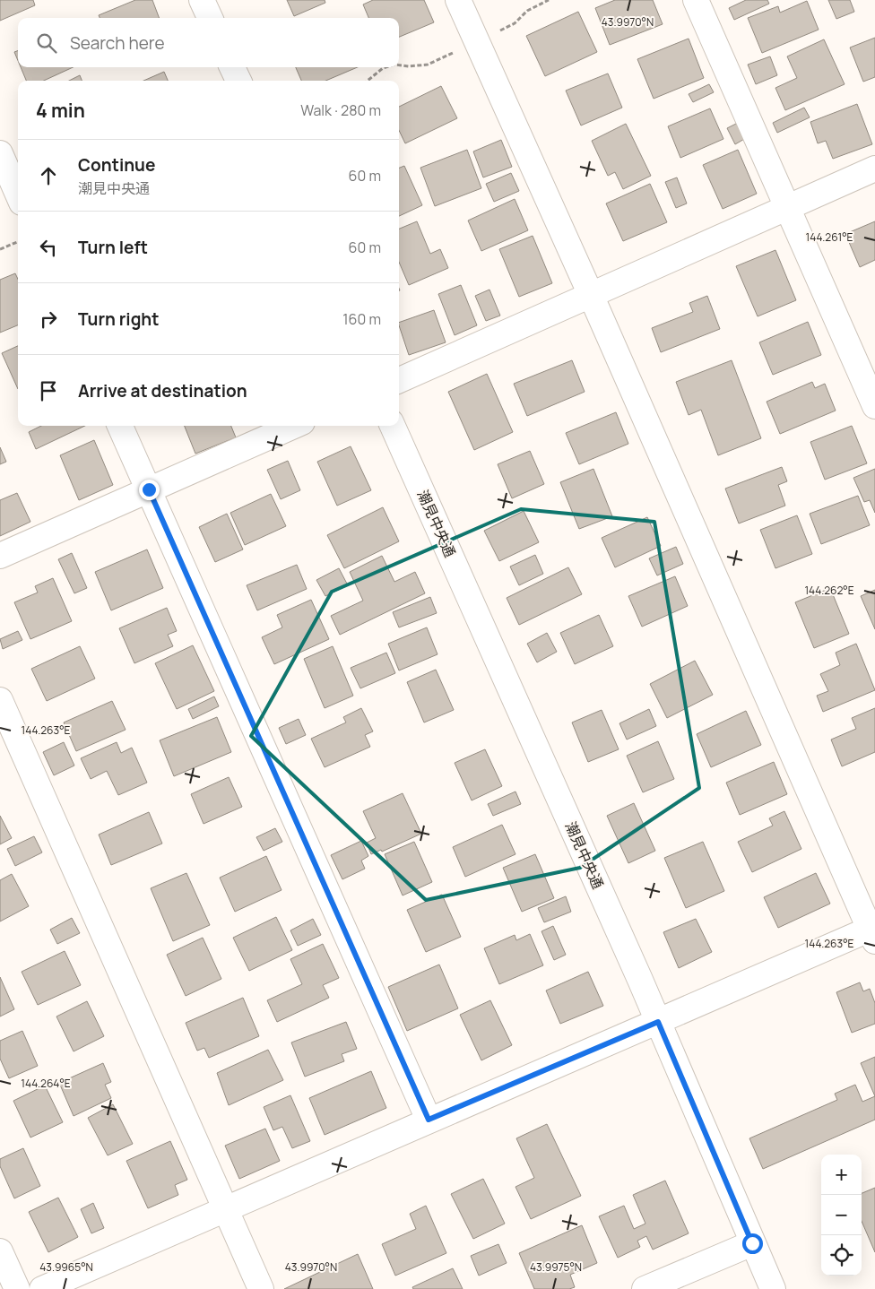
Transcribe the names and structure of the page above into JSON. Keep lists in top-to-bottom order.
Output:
{
  "streets": {
    "street": ["潮見中央通"]
  },
  "page": {
    "search": "Search here",
    "heading": ["4 min", "Walk · 280 m"],
    "list": [
      ["Continue", "潮見中央通", "60 m"],
      ["Turn left", "60 m"],
      ["Turn right", "160 m"],
      "Arrive at destination"
    ],
    "map_buttons": ["+", "−"]
  },
  "coordinates": [
    "43.9970°N",
    "144.261°E",
    "144.262°E",
    "144.263°E",
    "144.264°E",
    "43.9965°N",
    "43.9975°N"
  ]
}
